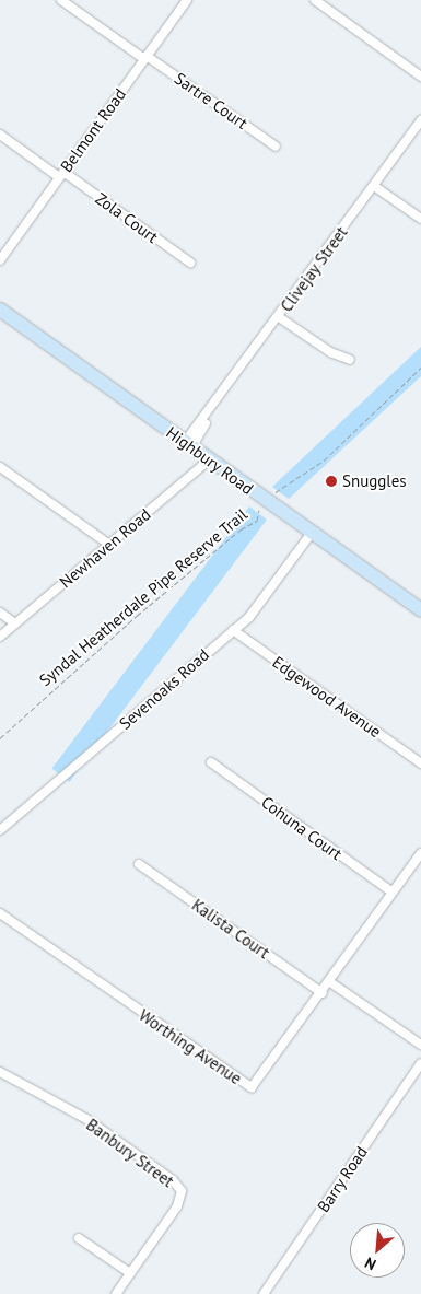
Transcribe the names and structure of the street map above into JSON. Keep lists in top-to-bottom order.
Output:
{
  "streets": {
    "main road": ["Highbury Road"],
    "street": [
      "Sartre Court",
      "Belmont Road",
      "Zola Court",
      "Clivejay Street",
      "Newhaven Road",
      "Sevenoaks Road",
      "Edgewood Avenue",
      "Cohuna Court",
      "Kalista Court",
      "Worthing Avenue",
      "Banbury Street",
      "Barry Road"
    ],
    "path": ["Syndal Heatherdale Pipe Reserve Trail"]
  },
  "crossings": [
    ["Sartre Court", "Belmont Road"],
    ["Belmont Road", "Zola Court"],
    ["Clivejay Street", "Highbury Road"],
    ["Highbury Road", "Newhaven Road"],
    ["Highbury Road", "Syndal Heatherdale Pipe Reserve Trail"],
    ["Highbury Road", "Sevenoaks Road"],
    ["Sevenoaks Road", "Edgewood Avenue"],
    ["Cohuna Court", "Worthing Avenue"],
    ["Kalista Court", "Worthing Avenue"]
  ],
  "places": ["Snuggles"],
  "north": "bottom left"
}
